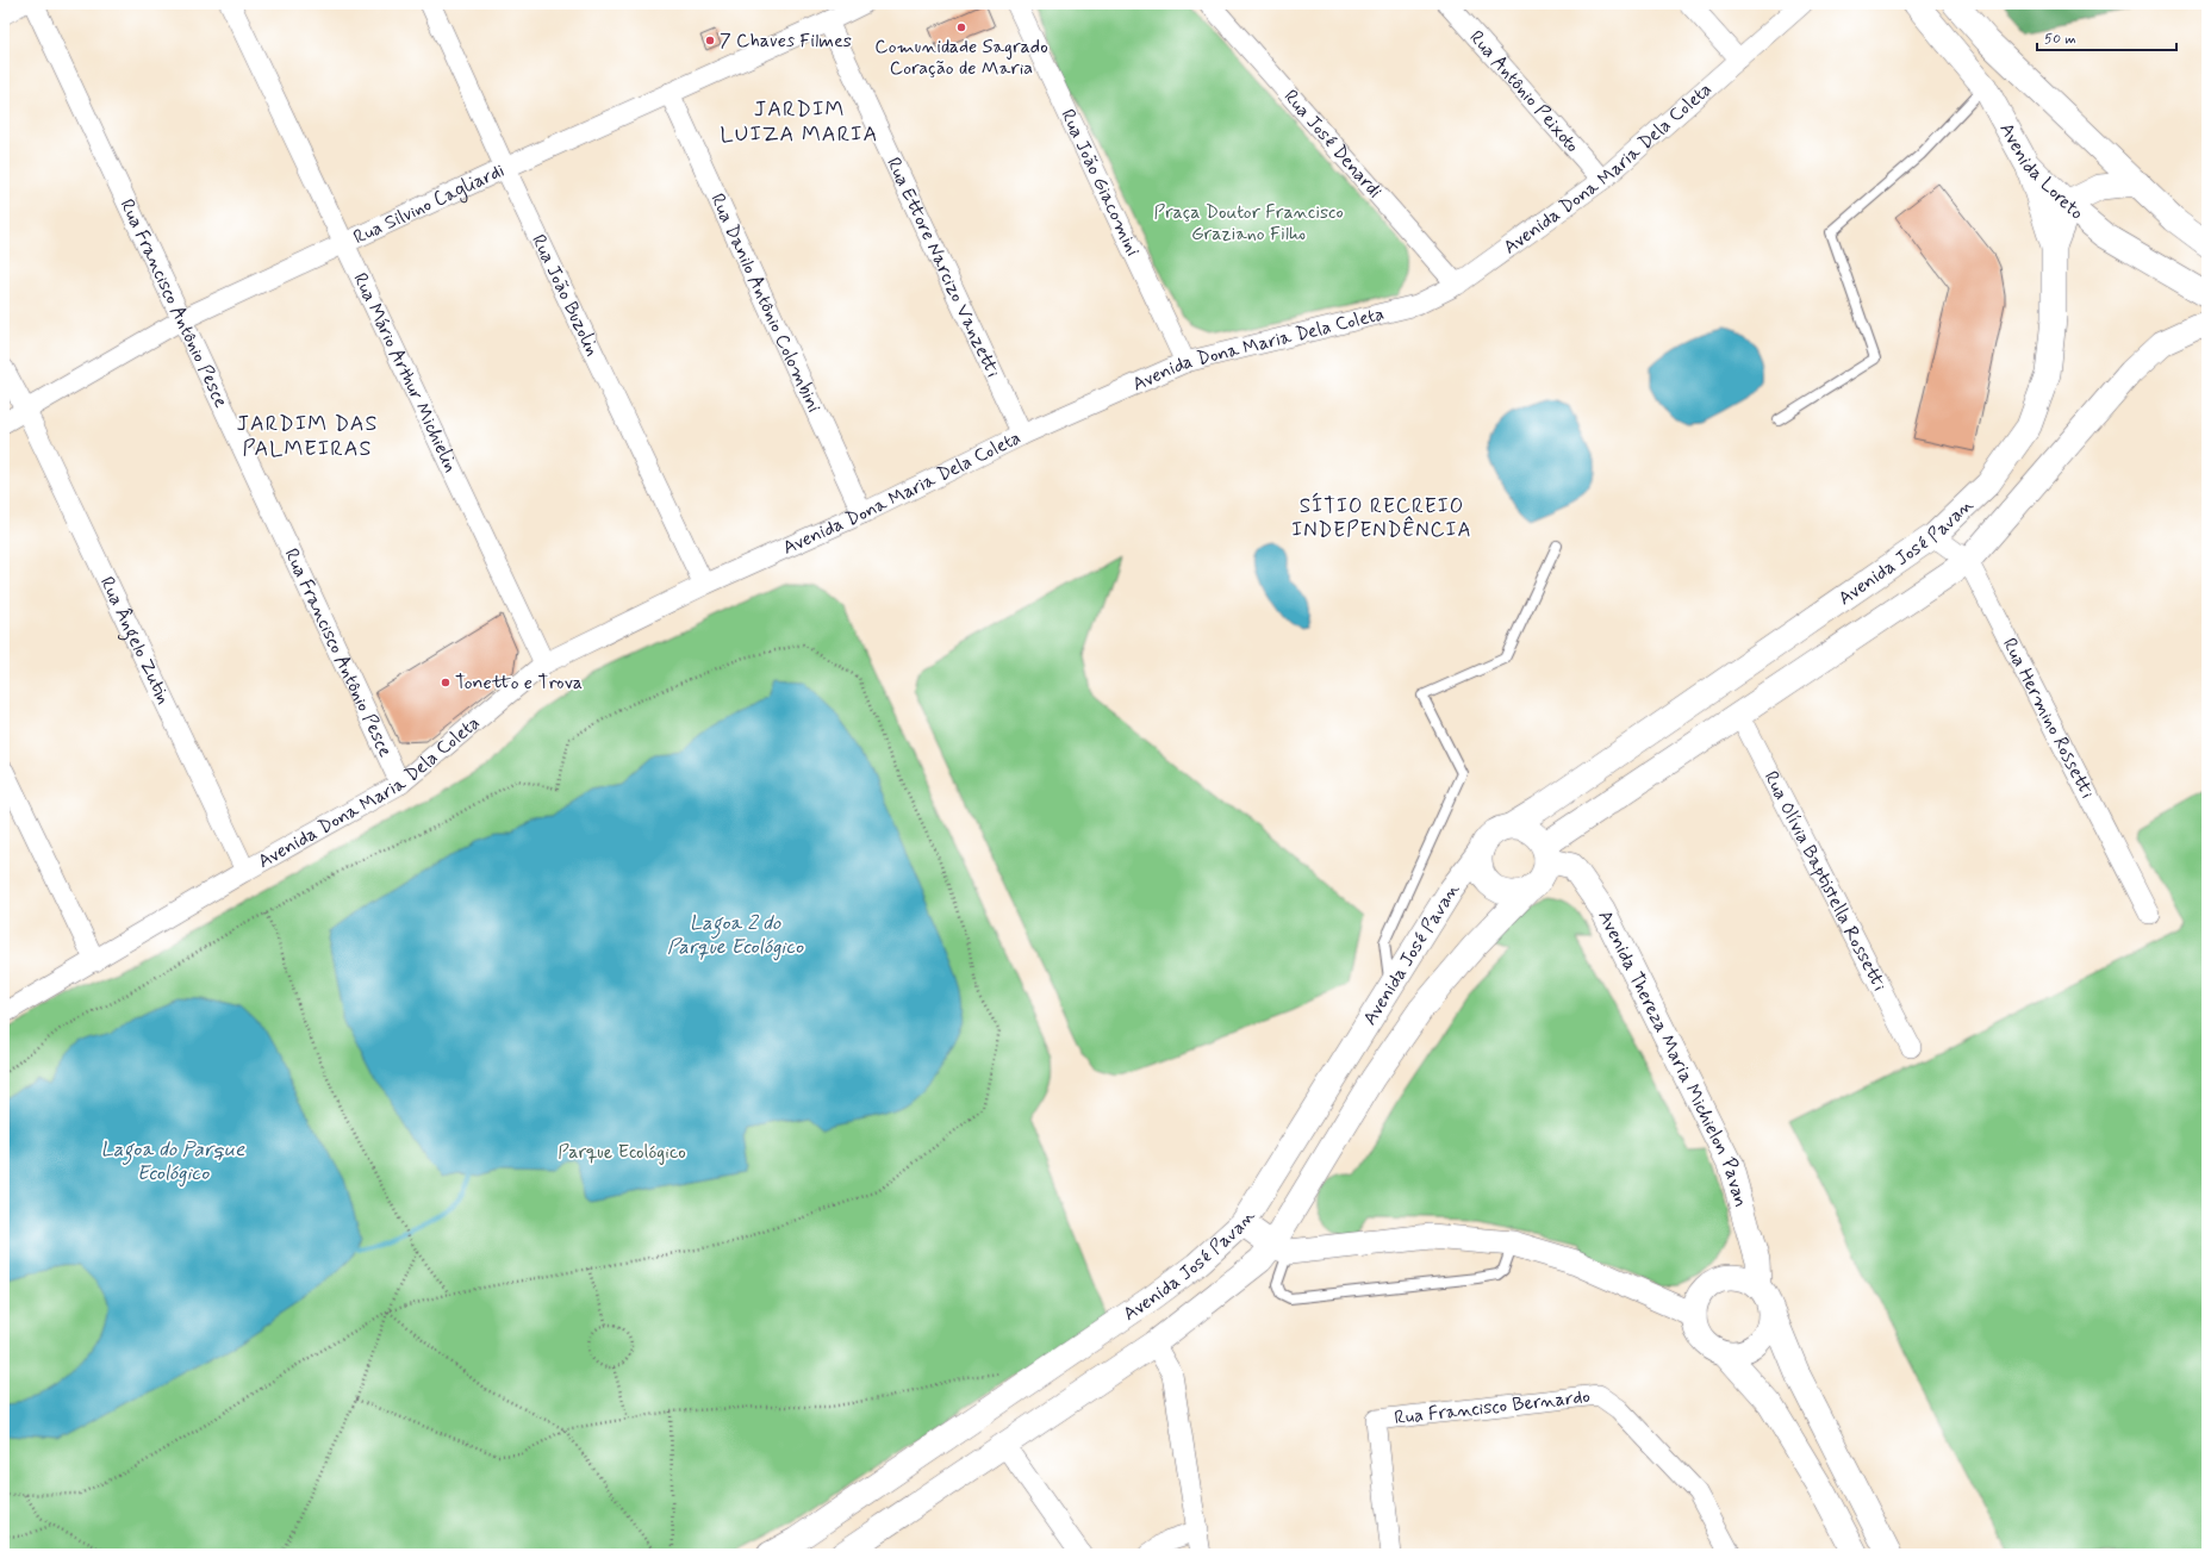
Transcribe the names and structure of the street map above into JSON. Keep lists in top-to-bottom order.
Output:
{
  "streets": {
    "street": [
      "Rua Antônio Peixoto",
      "Rua José Denardi",
      "Avenida Dona Maria Dela Coleta",
      "Avenida Loreto",
      "Rua João Giacomini",
      "Rua Silvino Cagliardi",
      "Rua Ettore Narcizo Vanzetti",
      "Rua João Buzolin",
      "Rua Francisco Antônio Pesce",
      "Rua Danilo Antônio Colombini",
      "Rua Mário Arthur Michielin",
      "Avenida José Pavan",
      "Rua Ângelo Zutin",
      "Rua Hermino Rossetti",
      "Rua Olívia Baptistella Rossetti",
      "Avenida Thereza Maria Michielon Pavan",
      "Rua Francisco Bernardo"
    ]
  },
  "crossings": [
    ["Rua Antônio Peixoto", "Avenida Dona Maria Dela Coleta"],
    ["Rua José Denardi", "Avenida Dona Maria Dela Coleta"],
    ["Avenida Dona Maria Dela Coleta", "Rua João Giacomini"],
    ["Avenida Dona Maria Dela Coleta", "Rua Ettore Narcizo Vanzetti"],
    ["Avenida Dona Maria Dela Coleta", "Rua João Buzolin"],
    ["Avenida Dona Maria Dela Coleta", "Rua Francisco Antônio Pesce"],
    ["Avenida Dona Maria Dela Coleta", "Rua Danilo Antônio Colombini"],
    ["Avenida Dona Maria Dela Coleta", "Rua Mário Arthur Michielin"],
    ["Avenida Dona Maria Dela Coleta", "Rua Ângelo Zutin"],
    ["Avenida Loreto", "Avenida José Pavan"],
    ["Rua Silvino Cagliardi", "Rua Ettore Narcizo Vanzetti"],
    ["Rua Silvino Cagliardi", "Rua João Buzolin"],
    ["Rua Silvino Cagliardi", "Rua Francisco Antônio Pesce"],
    ["Rua Silvino Cagliardi", "Rua Danilo Antônio Colombini"],
    ["Rua Silvino Cagliardi", "Rua Mário Arthur Michielin"],
    ["Rua Silvino Cagliardi", "Rua Ângelo Zutin"],
    ["Avenida José Pavan", "Rua Hermino Rossetti"],
    ["Avenida José Pavan", "Rua Olívia Baptistella Rossetti"],
    ["Avenida José Pavan", "Avenida Thereza Maria Michielon Pavan"]
  ],
  "districts": ["JARDIM LUIZA MARIA", "JARDIM DAS PALMEIRAS", "SÍTIO RECREIO INDEPENDÊNCIA"],
  "water": ["Lagoa 2 do Parque Ecológico", "Lagoa do Parque Ecológico"],
  "parks": ["Praça Doutor Francisco Graziano Filho", "Parque Ecológico"],
  "places": ["Comunidade Sagrado Coração de Maria", "7 Chaves Filmes", "Tonetto e Trova"],
  "scale_bar": "50 m"
}
